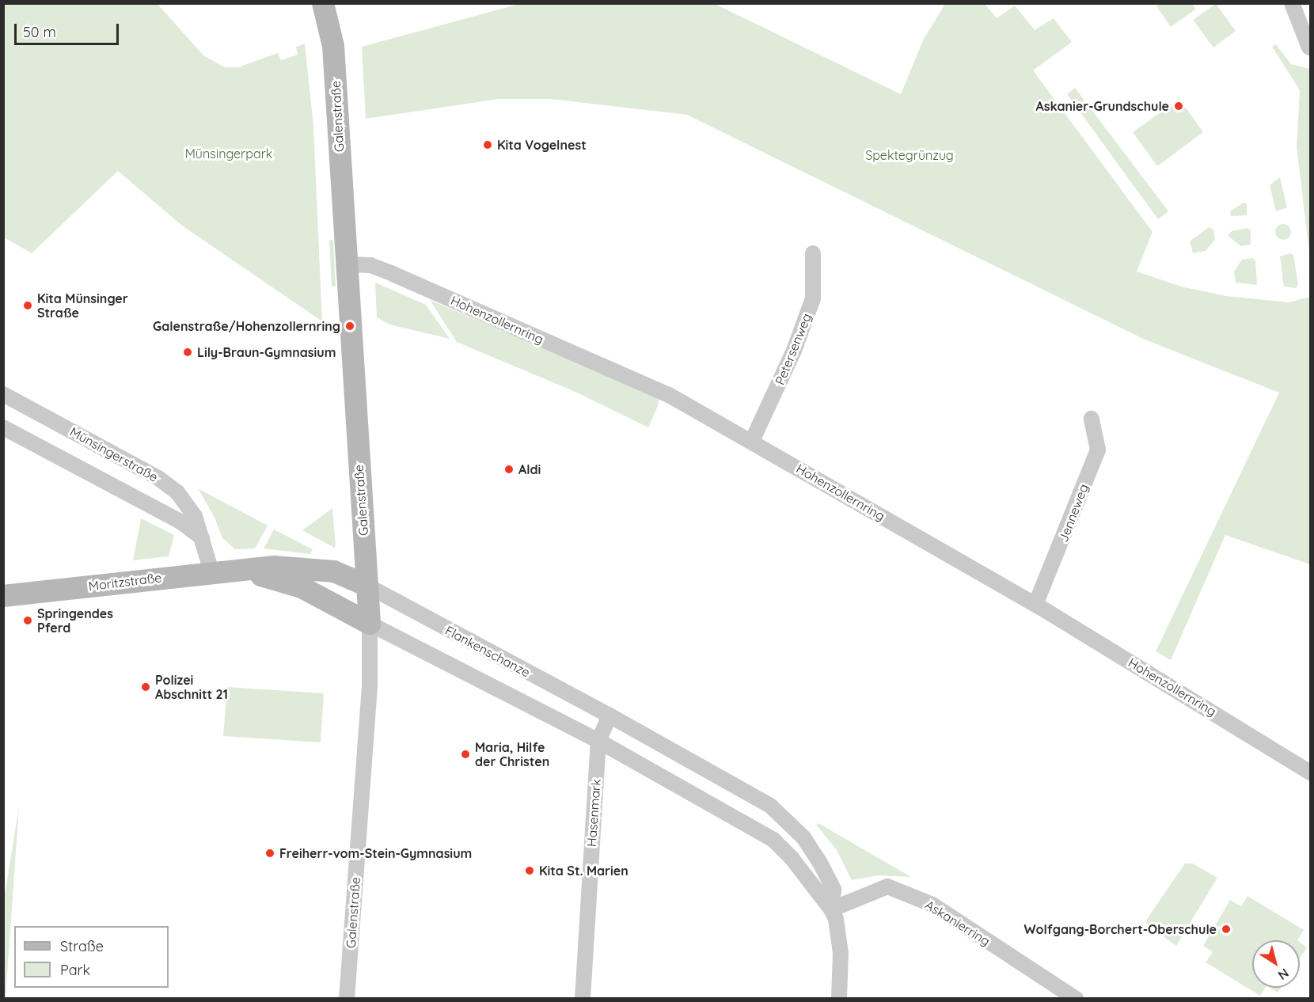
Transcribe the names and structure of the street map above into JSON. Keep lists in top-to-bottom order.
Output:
{
  "streets": {
    "street": [
      "Galenstraße",
      "Hohenzollernring",
      "Petersenweg",
      "Münsingerstraße",
      "Jenneweg",
      "Moritzstraße",
      "Flankenschanze",
      "Hasenmark",
      "Askanierring"
    ]
  },
  "crossings": [
    ["Galenstraße", "Hohenzollernring"],
    ["Galenstraße", "Moritzstraße"],
    ["Galenstraße", "Flankenschanze"],
    ["Hohenzollernring", "Petersenweg"],
    ["Hohenzollernring", "Jenneweg"],
    ["Münsingerstraße", "Moritzstraße"],
    ["Moritzstraße", "Flankenschanze"],
    ["Flankenschanze", "Hasenmark"],
    ["Flankenschanze", "Askanierring"]
  ],
  "parks": ["Münsingerpark", "Spektegrünzug"],
  "places": [
    "Askanier-Grundschule",
    "Kita Vogelnest",
    "Kita Münsinger Straße",
    "Galenstraße/Hohenzollernring",
    "Lily-Braun-Gymnasium",
    "Aldi",
    "Springendes Pferd",
    "Polizei Abschnitt 21",
    "Maria, Hilfe der Christen",
    "Freiherr-vom-Stein-Gymnasium",
    "Kita St. Marien",
    "Wolfgang-Borchert-Oberschule"
  ],
  "legend": ["Straße", "Park"],
  "scale_bar": "50 m",
  "north": "bottom right"
}
